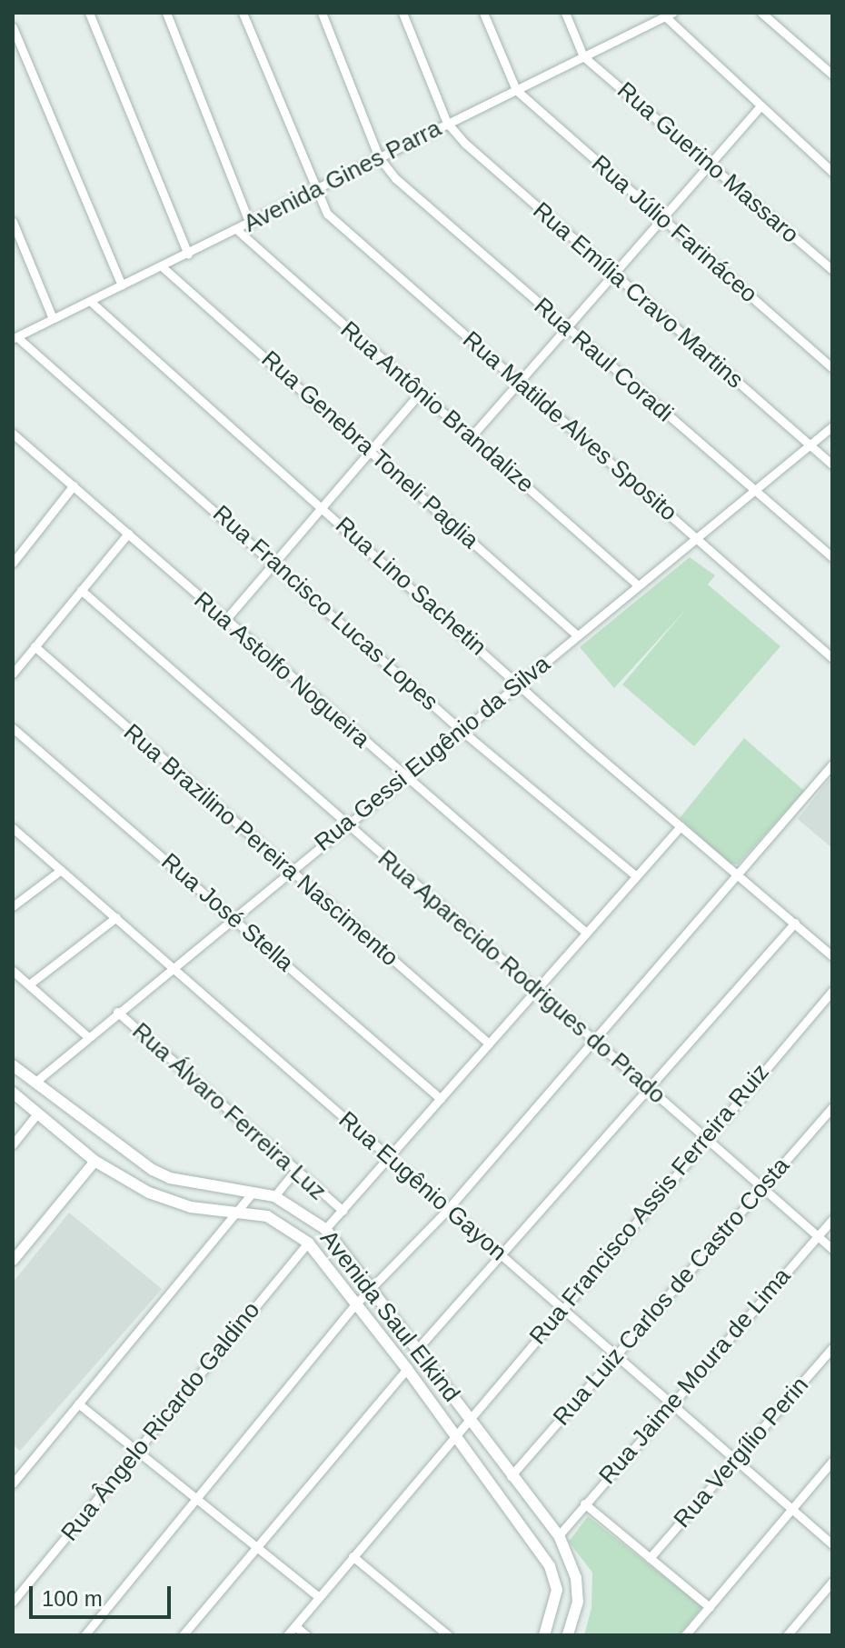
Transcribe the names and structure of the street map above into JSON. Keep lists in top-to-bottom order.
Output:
{
  "streets": {
    "main road": ["Avenida Saul Elkind"],
    "street": [
      "Rua Guerino Massaro",
      "Avenida Gines Parra",
      "Rua Júlio Farináceo",
      "Rua Emília Cravo Martins",
      "Rua Raul Coradi",
      "Rua Antônio Brandalize",
      "Rua Matilde Alves Sposito",
      "Rua Genebra Toneli Paglia",
      "Rua Lino Sachetin",
      "Rua Francisco Lucas Lopes",
      "Rua Astolfo Nogueira",
      "Rua Gessi Eugênio da Silva",
      "Rua Brazilino Pereira Nascimento",
      "Rua José Stella",
      "Rua Aparecido Rodrigues do Prado",
      "Rua Álvaro Ferreira Luz",
      "Rua Eugênio Gayon",
      "Rua Francisco Assis Ferreira Ruiz",
      "Rua Luiz Carlos de Castro Costa",
      "Rua Jaime Moura de Lima",
      "Rua Ângelo Ricardo Galdino",
      "Rua Vergílio Perin"
    ]
  },
  "crossings": [
    ["Rua Guerino Massaro", "Avenida Gines Parra"],
    ["Avenida Gines Parra", "Rua Júlio Farináceo"],
    ["Avenida Gines Parra", "Rua Emília Cravo Martins"],
    ["Avenida Gines Parra", "Rua Raul Coradi"],
    ["Avenida Gines Parra", "Rua Antônio Brandalize"],
    ["Avenida Gines Parra", "Rua Matilde Alves Sposito"],
    ["Avenida Gines Parra", "Rua Genebra Toneli Paglia"],
    ["Avenida Gines Parra", "Rua Lino Sachetin"],
    ["Avenida Gines Parra", "Rua Francisco Lucas Lopes"],
    ["Rua Emília Cravo Martins", "Rua Gessi Eugênio da Silva"],
    ["Rua Raul Coradi", "Rua Gessi Eugênio da Silva"],
    ["Rua Antônio Brandalize", "Rua Gessi Eugênio da Silva"],
    ["Rua Matilde Alves Sposito", "Rua Gessi Eugênio da Silva"],
    ["Rua Genebra Toneli Paglia", "Rua Gessi Eugênio da Silva"],
    ["Rua Lino Sachetin", "Rua Gessi Eugênio da Silva"],
    ["Rua Francisco Lucas Lopes", "Rua Gessi Eugênio da Silva"],
    ["Rua Astolfo Nogueira", "Rua Gessi Eugênio da Silva"],
    ["Rua Gessi Eugênio da Silva", "Rua Brazilino Pereira Nascimento"],
    ["Rua Gessi Eugênio da Silva", "Rua José Stella"],
    ["Rua Gessi Eugênio da Silva", "Rua Aparecido Rodrigues do Prado"],
    ["Rua Gessi Eugênio da Silva", "Rua Álvaro Ferreira Luz"],
    ["Rua Gessi Eugênio da Silva", "Rua Eugênio Gayon"],
    ["Rua Gessi Eugênio da Silva", "Avenida Saul Elkind"],
    ["Rua Aparecido Rodrigues do Prado", "Rua Francisco Assis Ferreira Ruiz"],
    ["Rua Aparecido Rodrigues do Prado", "Rua Luiz Carlos de Castro Costa"],
    ["Rua Aparecido Rodrigues do Prado", "Rua Jaime Moura de Lima"],
    ["Rua Eugênio Gayon", "Rua Francisco Assis Ferreira Ruiz"],
    ["Rua Eugênio Gayon", "Rua Luiz Carlos de Castro Costa"],
    ["Rua Eugênio Gayon", "Rua Jaime Moura de Lima"],
    ["Rua Eugênio Gayon", "Rua Vergílio Perin"],
    ["Rua Francisco Assis Ferreira Ruiz", "Avenida Saul Elkind"],
    ["Rua Luiz Carlos de Castro Costa", "Avenida Saul Elkind"],
    ["Avenida Saul Elkind", "Rua Jaime Moura de Lima"],
    ["Avenida Saul Elkind", "Rua Ângelo Ricardo Galdino"]
  ],
  "scale_bar": "100 m"
}
